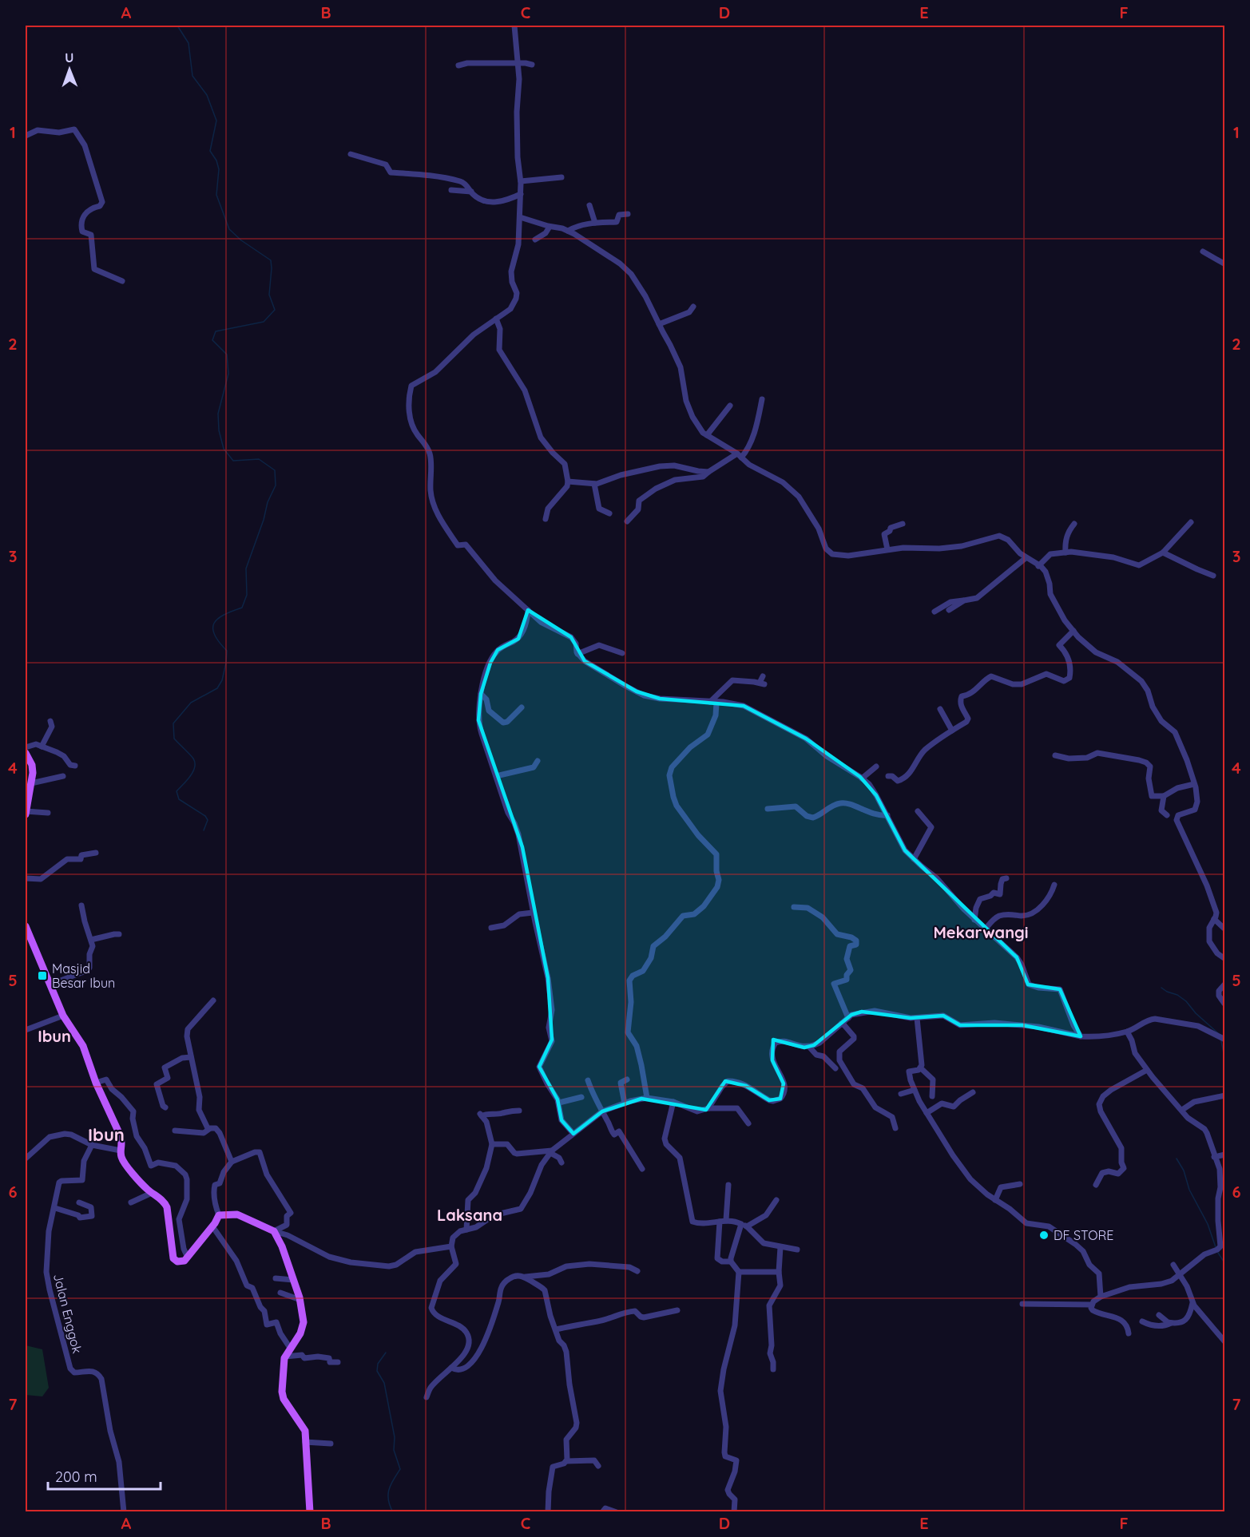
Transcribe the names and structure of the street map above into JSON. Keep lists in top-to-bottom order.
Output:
{
  "streets": {
    "street": ["Jalan Enggok"]
  },
  "districts": [
    "Mekarwangi",
    "Ibun",
    "Ibun",
    "Laksana"
  ],
  "places": {
    "transit": ["Masjid Besar Ibun"],
    "other": ["DF STORE"]
  },
  "scale_bar": "200 m",
  "north": "top",
  "grid": {
    "columns": [
      "A",
      "B",
      "C",
      "D",
      "E",
      "F"
    ],
    "rows": [
      "1",
      "2",
      "3",
      "4",
      "5",
      "6",
      "7"
    ]
  }
}
